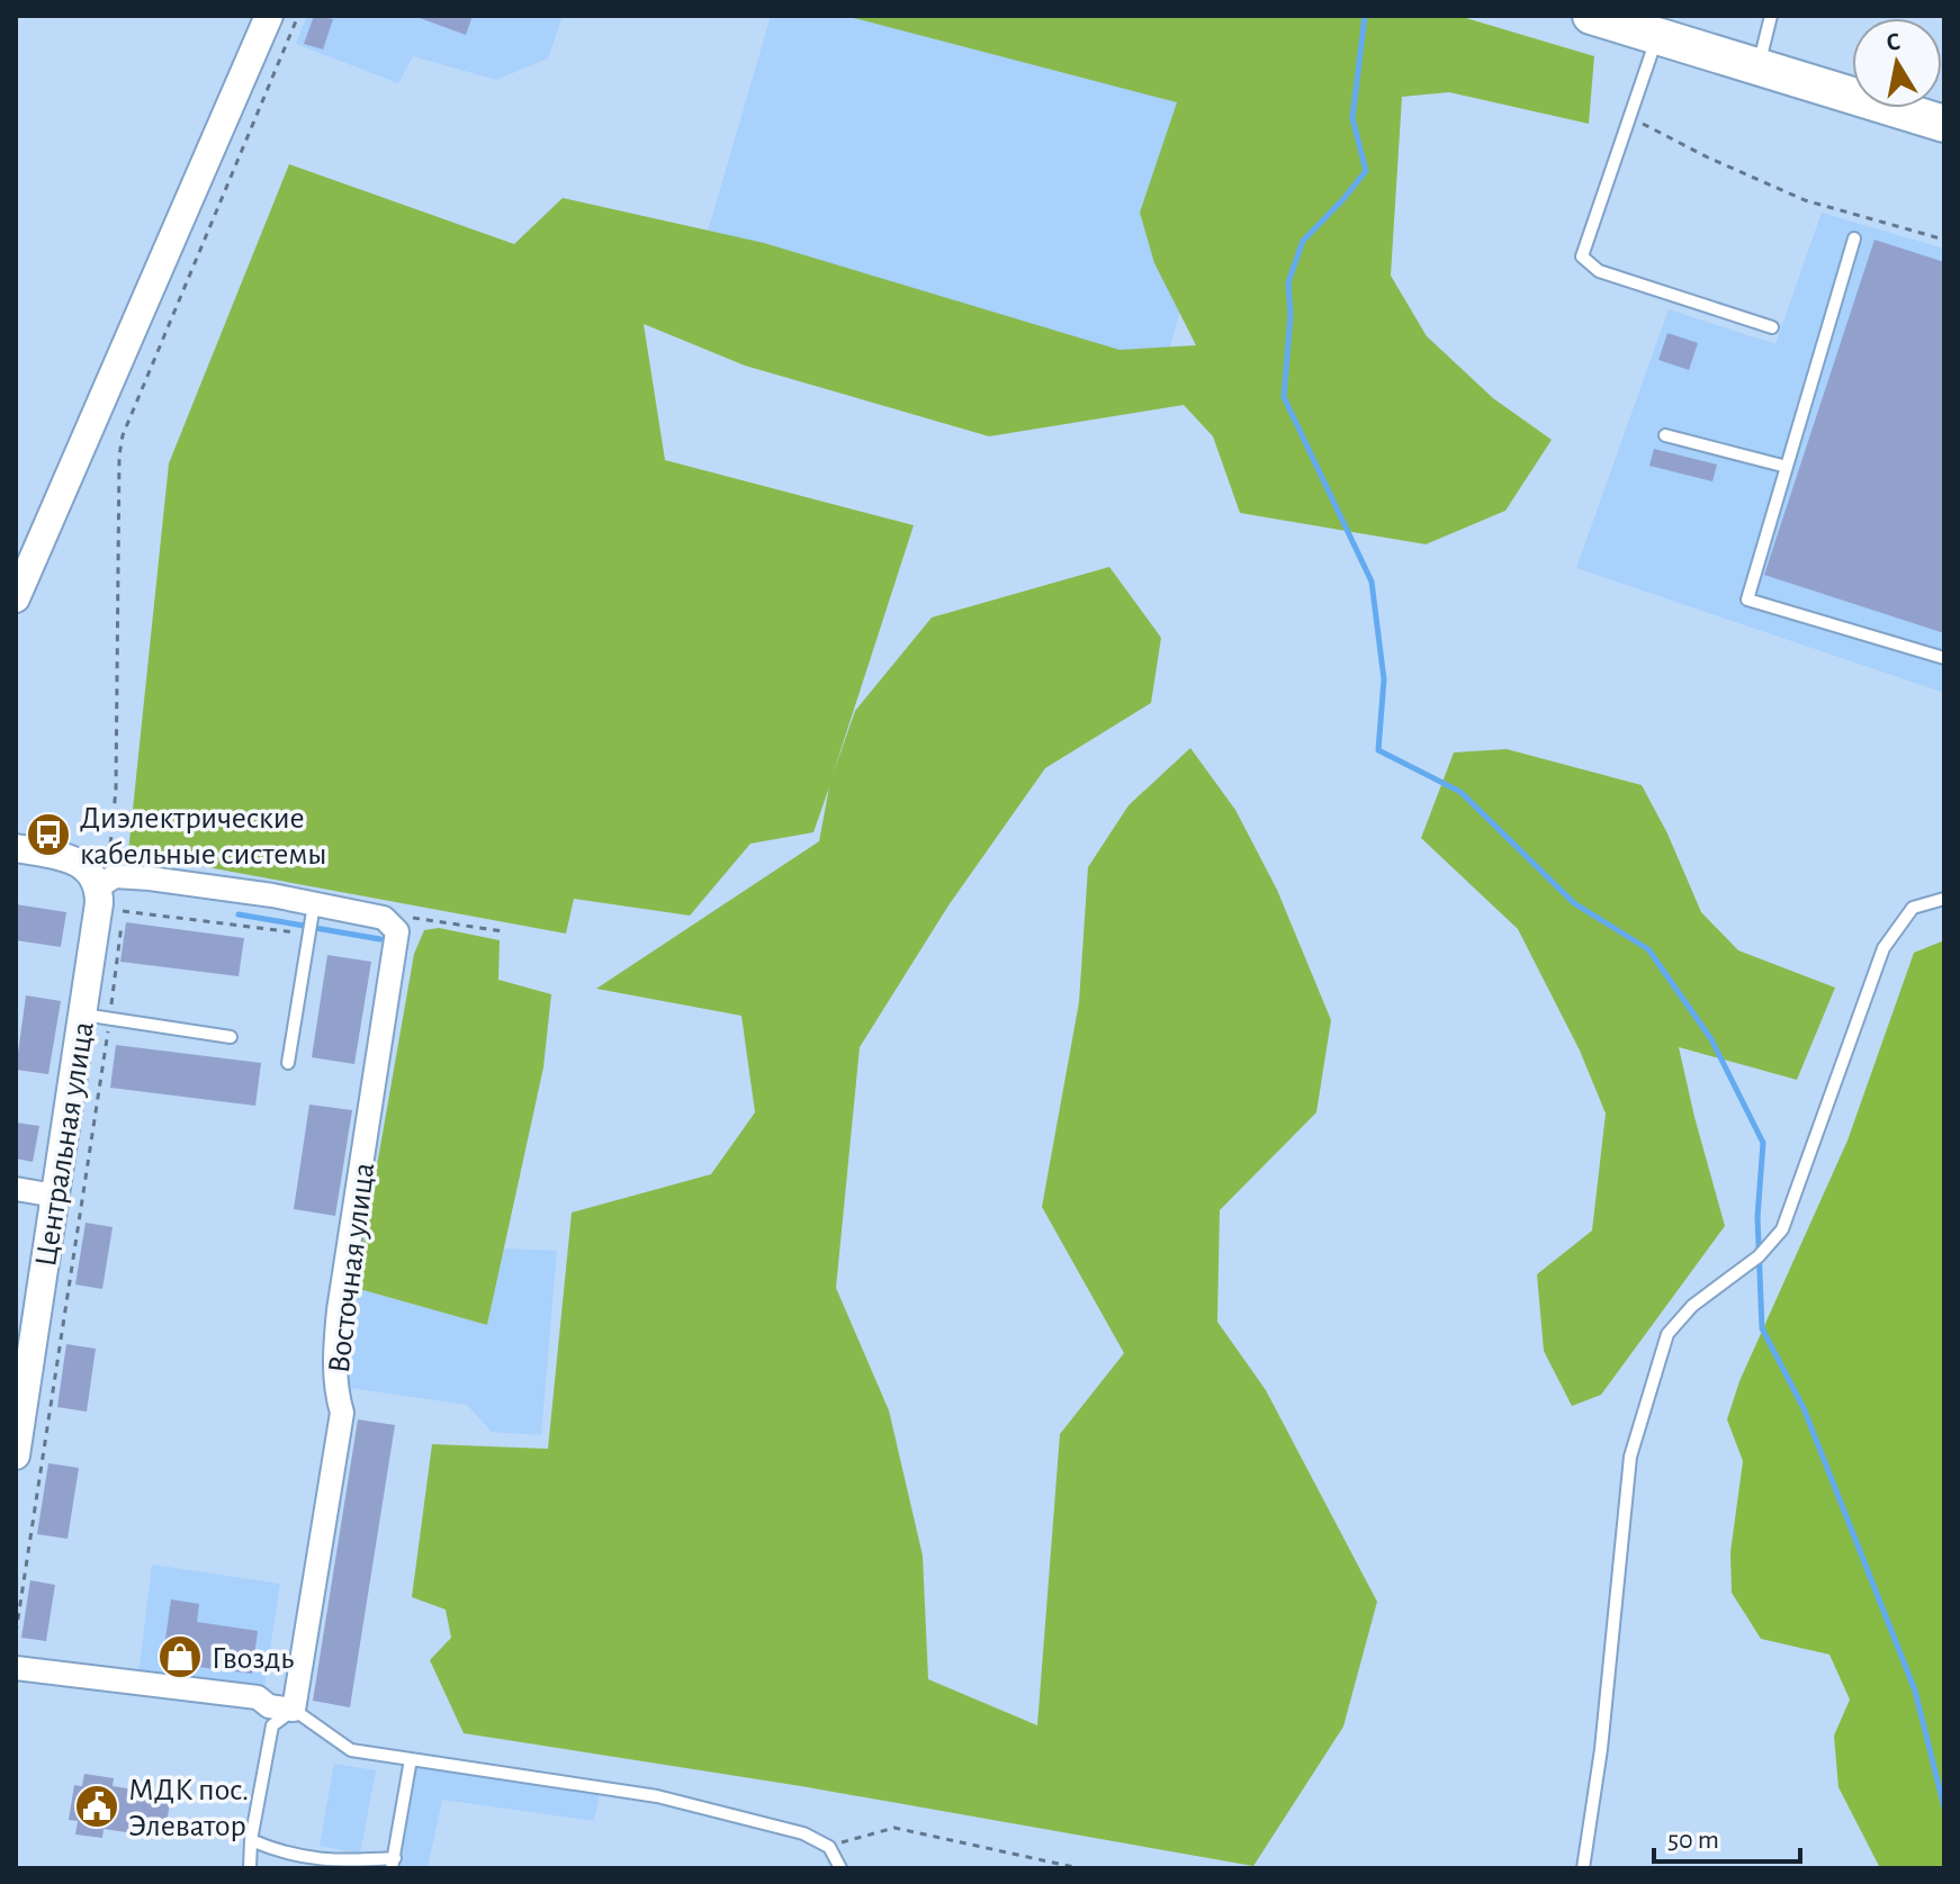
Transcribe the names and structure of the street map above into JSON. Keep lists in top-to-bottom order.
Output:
{
  "streets": {
    "street": ["Центральная улица", "Восточная улица"]
  },
  "places": {
    "bus stop": ["Диэлектрические кабельные системы"],
    "shop": ["Гвоздь"],
    "public building": ["МДК пос. Элеватор"]
  },
  "scale_bar": "50 m",
  "north": "top"
}
